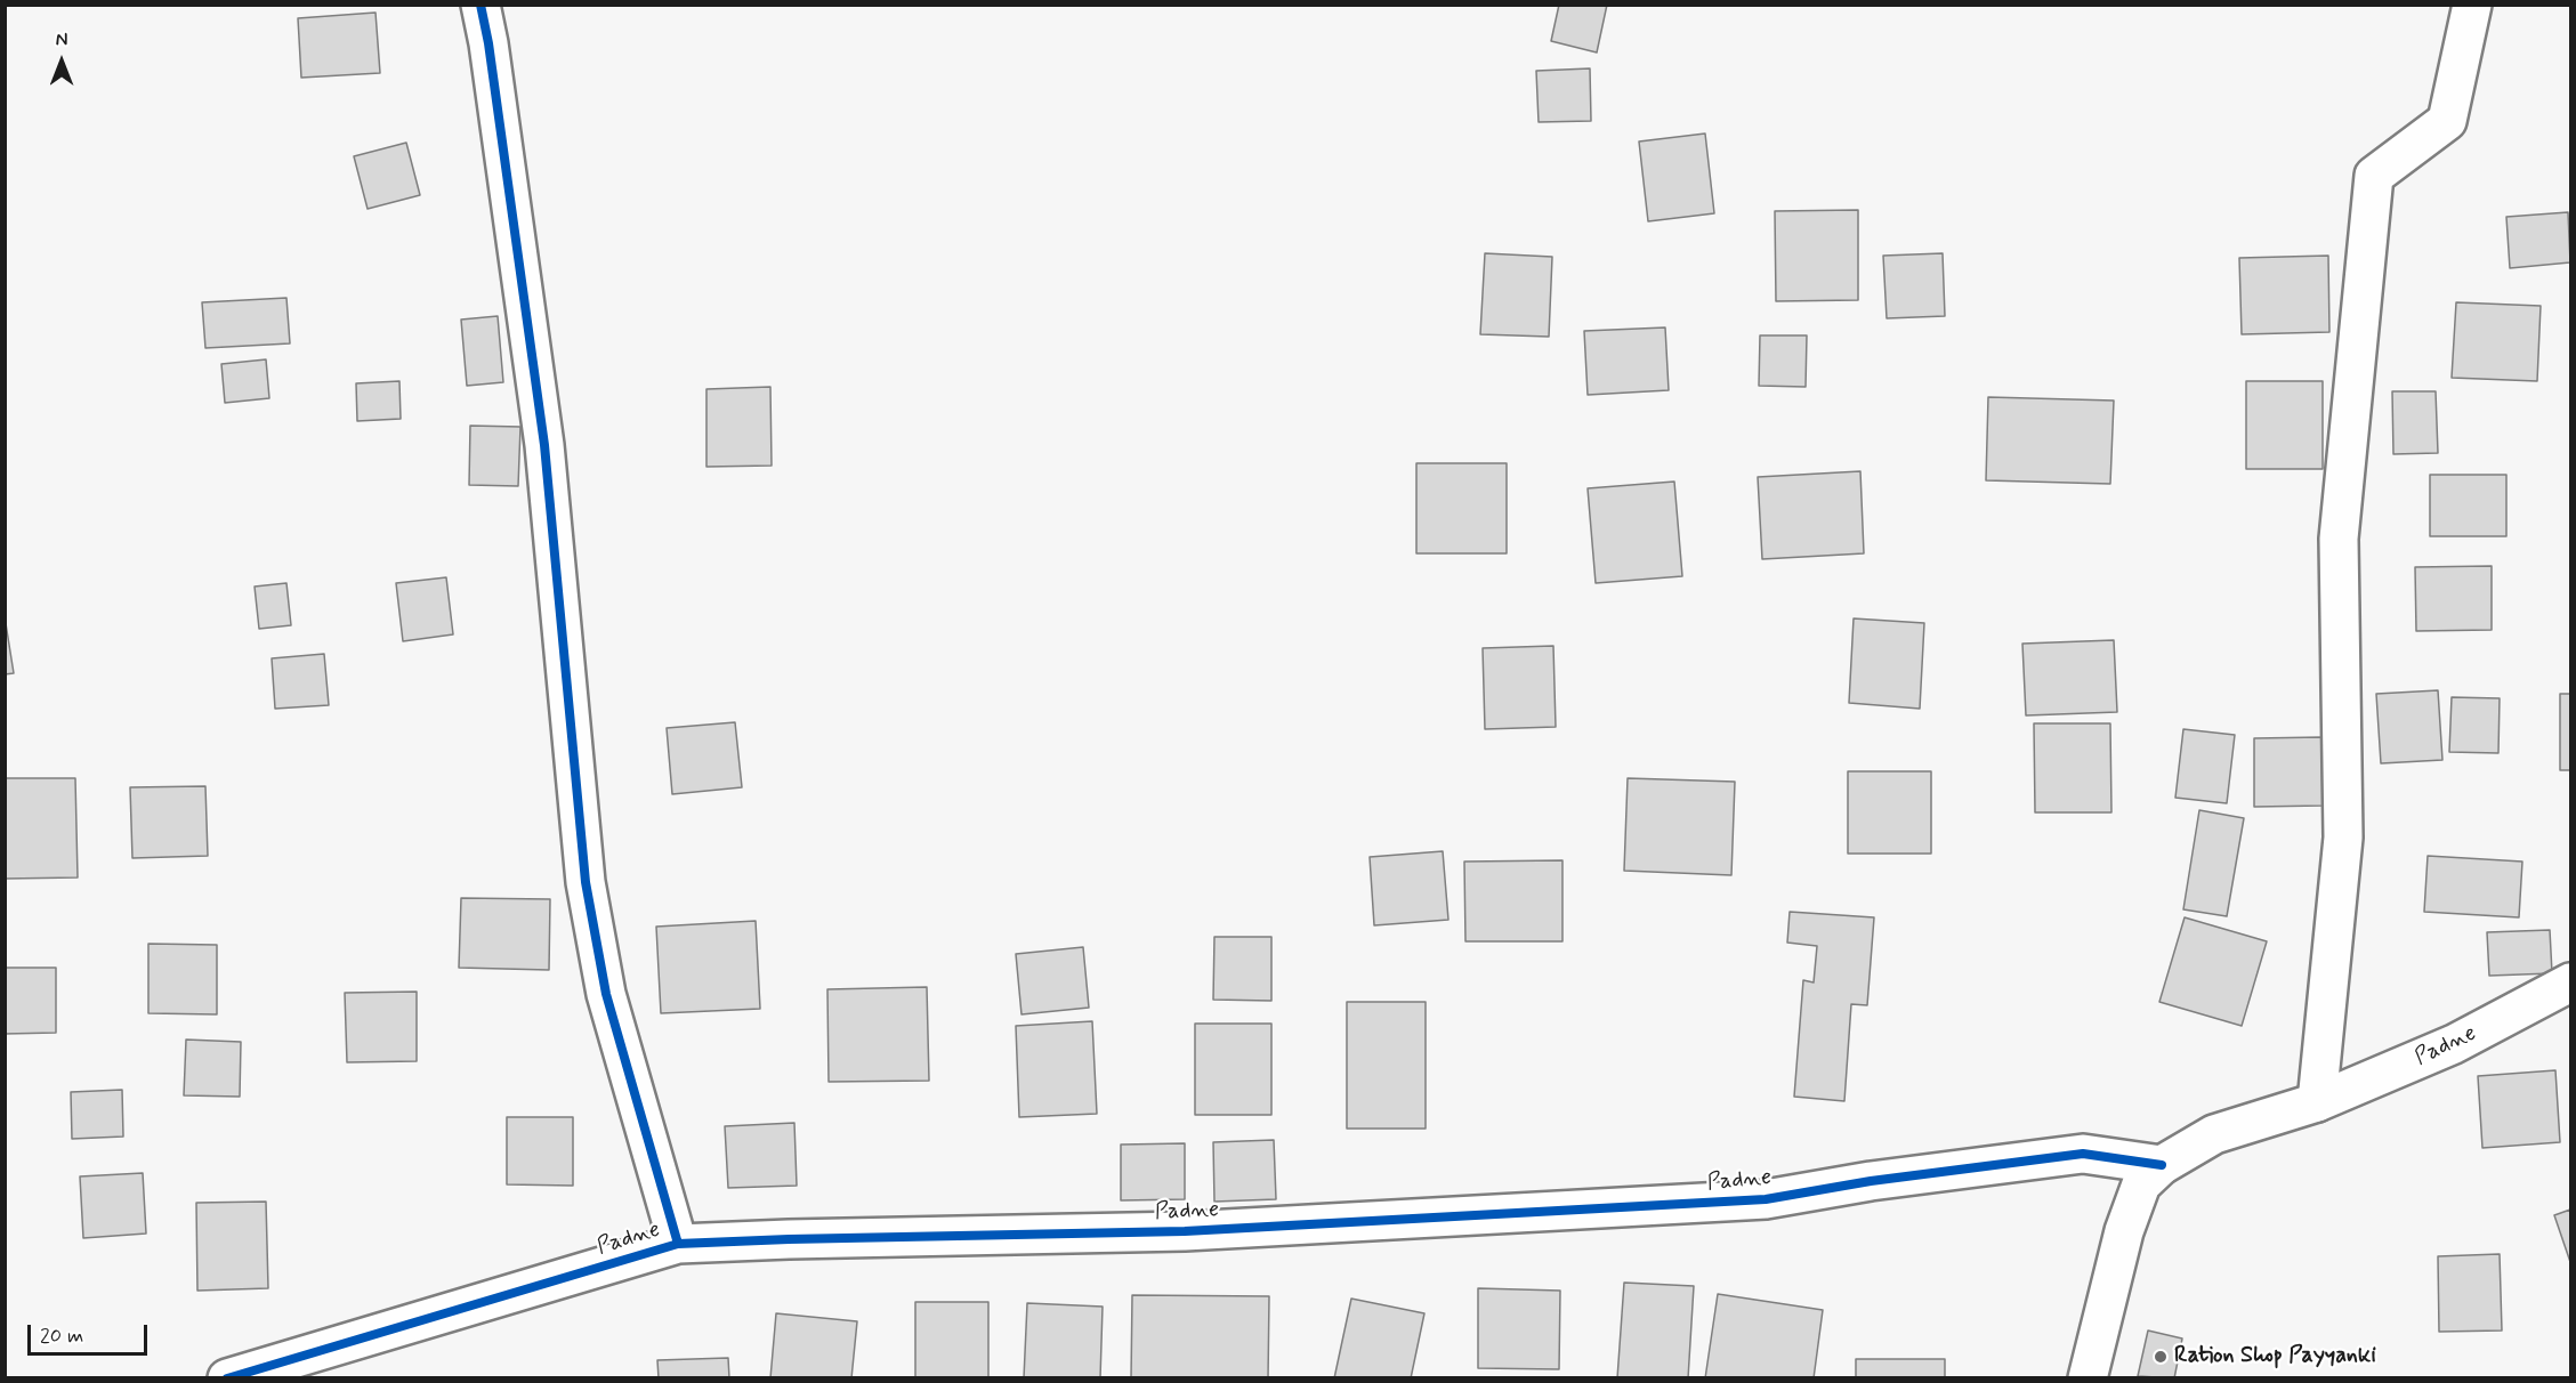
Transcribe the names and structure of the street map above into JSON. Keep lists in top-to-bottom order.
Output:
{
  "streets": {
    "street": ["Padne"]
  },
  "places": ["Ration Shop Payyanki"],
  "scale_bar": "20 m",
  "north": "top"
}
